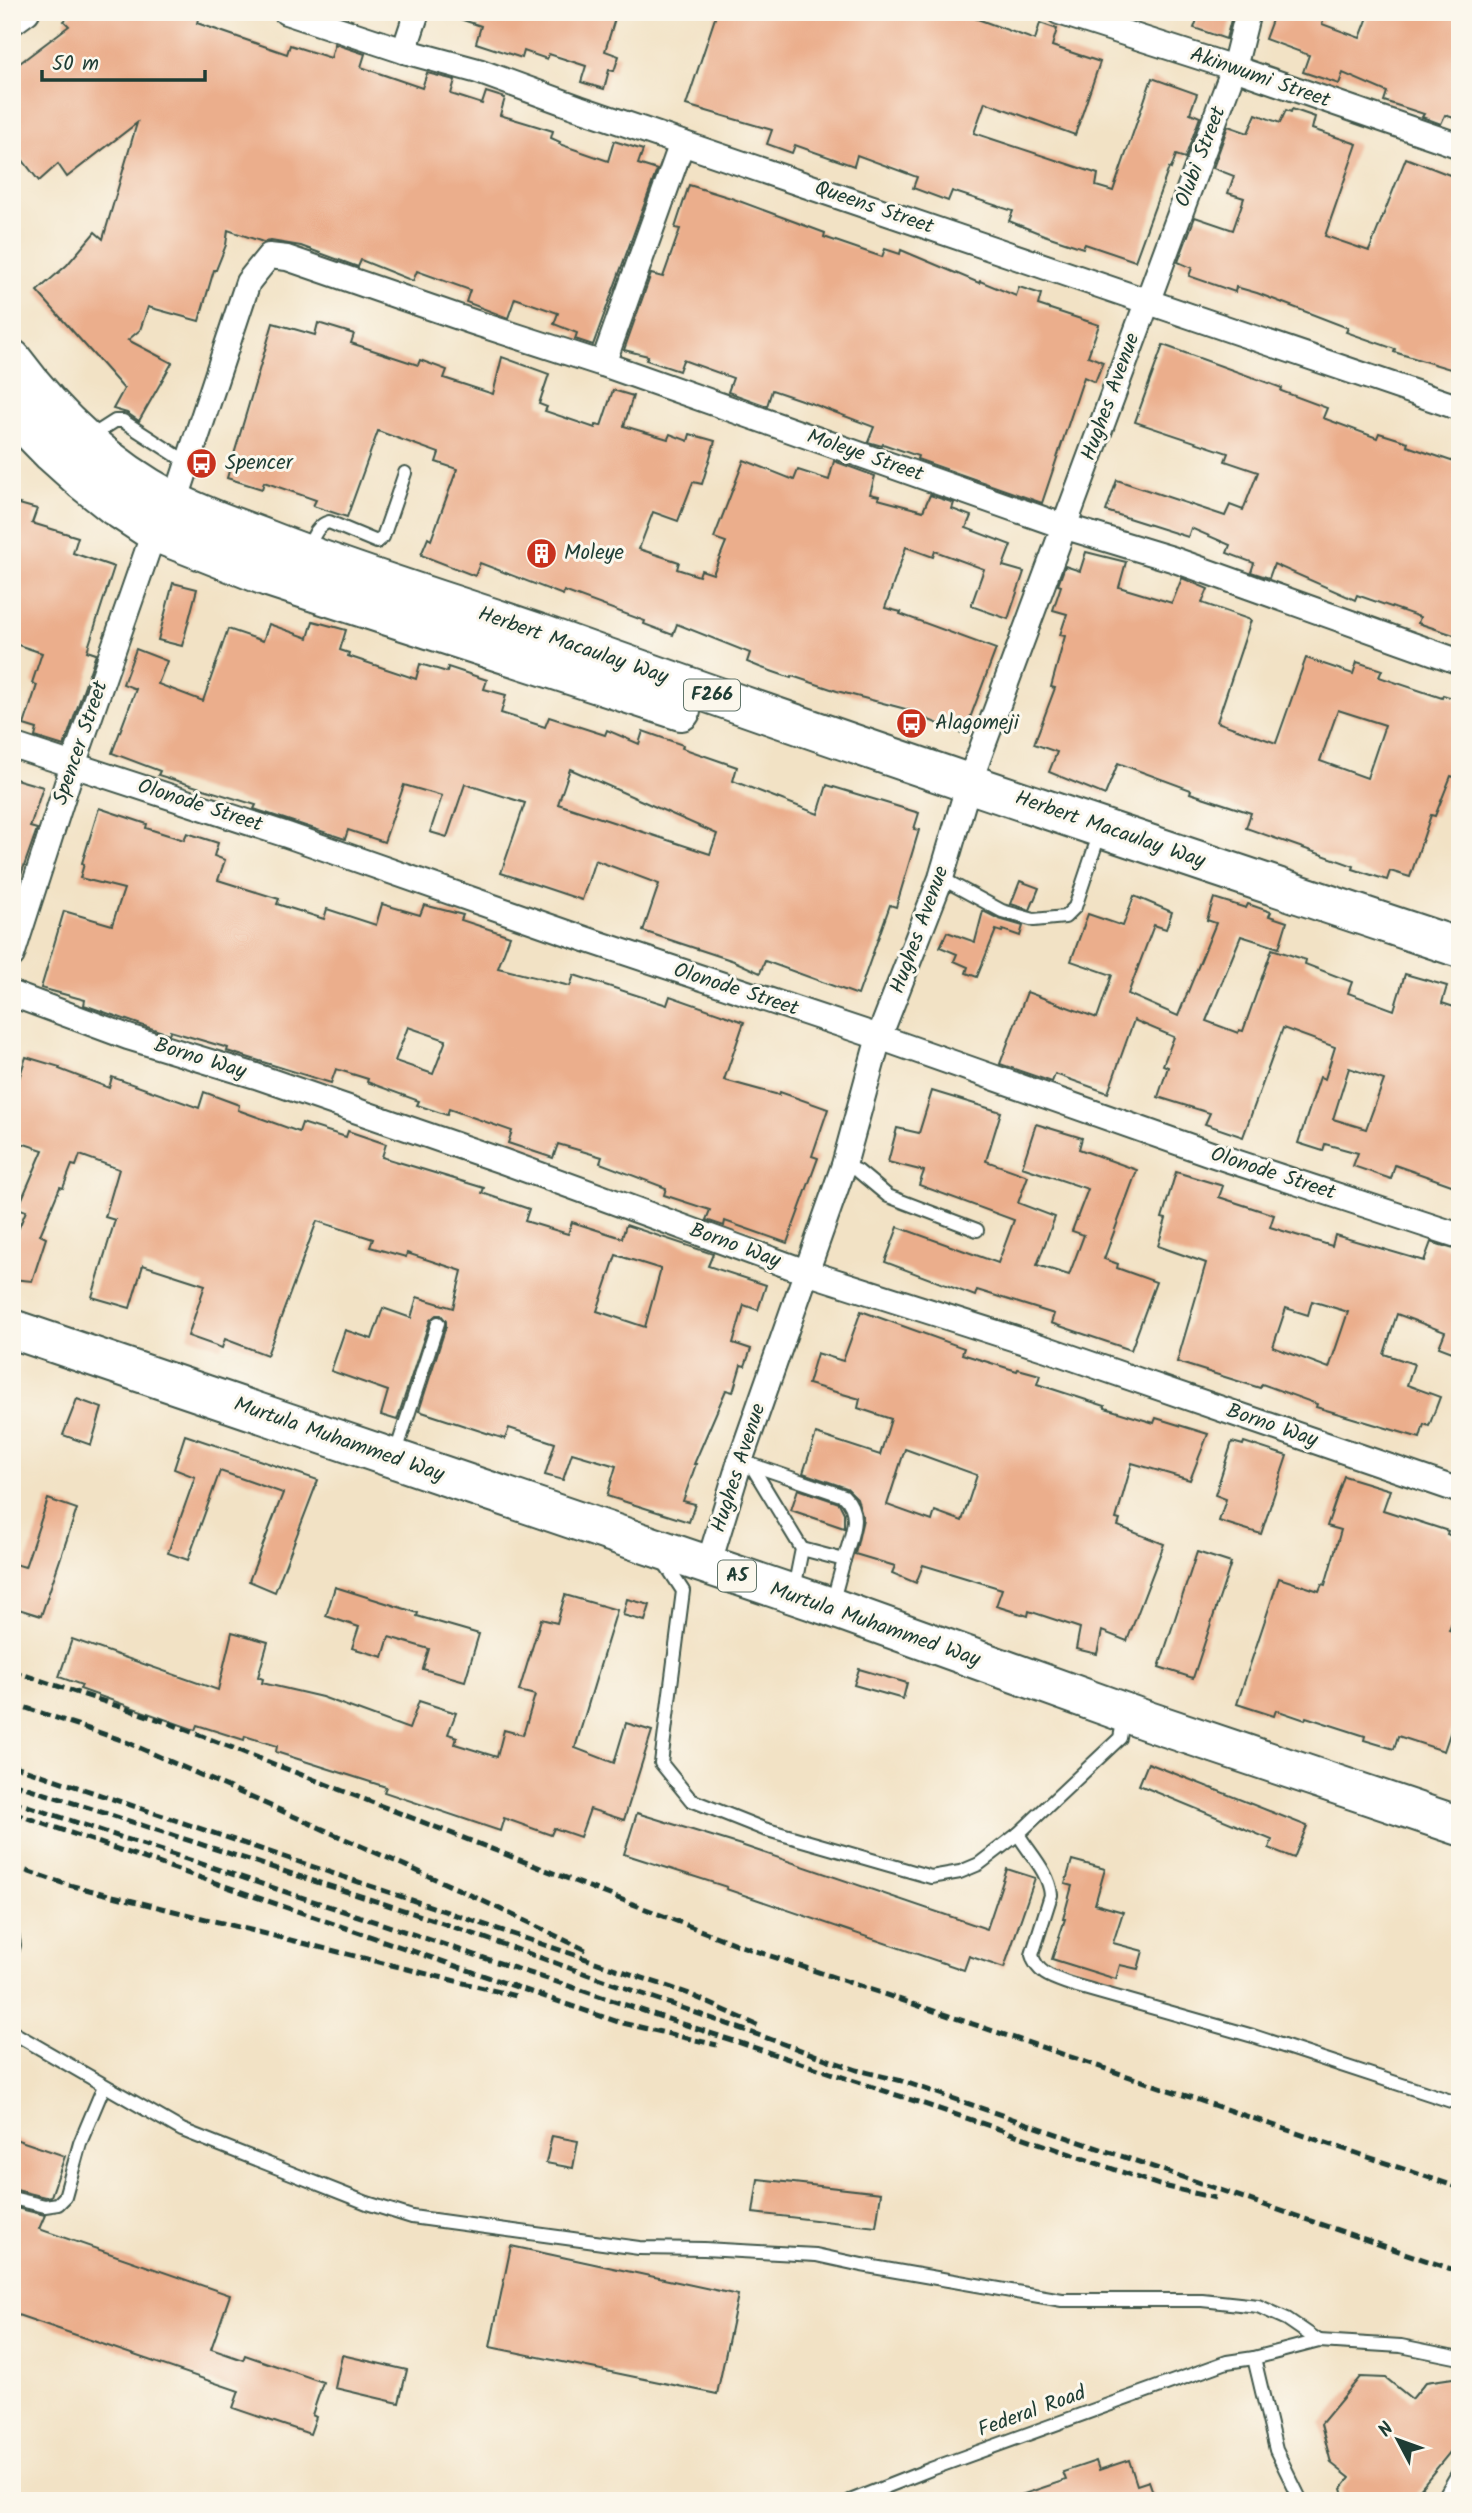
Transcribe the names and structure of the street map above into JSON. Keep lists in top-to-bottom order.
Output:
{
  "streets": {
    "main road": [
      "Herbert Macaulay Way",
      "F266",
      "Murtula Muhammed Way",
      "A5"
    ],
    "street": [
      "Akinwumi Street",
      "Olubi Street",
      "Queens Street",
      "Hughes Avenue",
      "Moleye Street",
      "Spencer Street",
      "Olonode Street",
      "Borno Way"
    ],
    "lane": ["Federal Road"]
  },
  "crossings": [
    ["Akinwumi Street", "Olubi Street"],
    ["Olubi Street", "Queens Street"],
    ["Olubi Street", "Hughes Avenue"],
    ["Queens Street", "Hughes Avenue"],
    ["Hughes Avenue", "Moleye Street"],
    ["Hughes Avenue", "Herbert Macaulay Way"],
    ["Hughes Avenue", "Olonode Street"],
    ["Hughes Avenue", "Borno Way"],
    ["Hughes Avenue", "Murtula Muhammed Way"],
    ["Moleye Street", "Spencer Street"],
    ["Herbert Macaulay Way", "Spencer Street"],
    ["Spencer Street", "Olonode Street"]
  ],
  "places": {
    "bus stop": ["Spencer", "Alagomeji"],
    "building": ["Moleye"]
  },
  "scale_bar": "50 m",
  "north": "top left"
}
